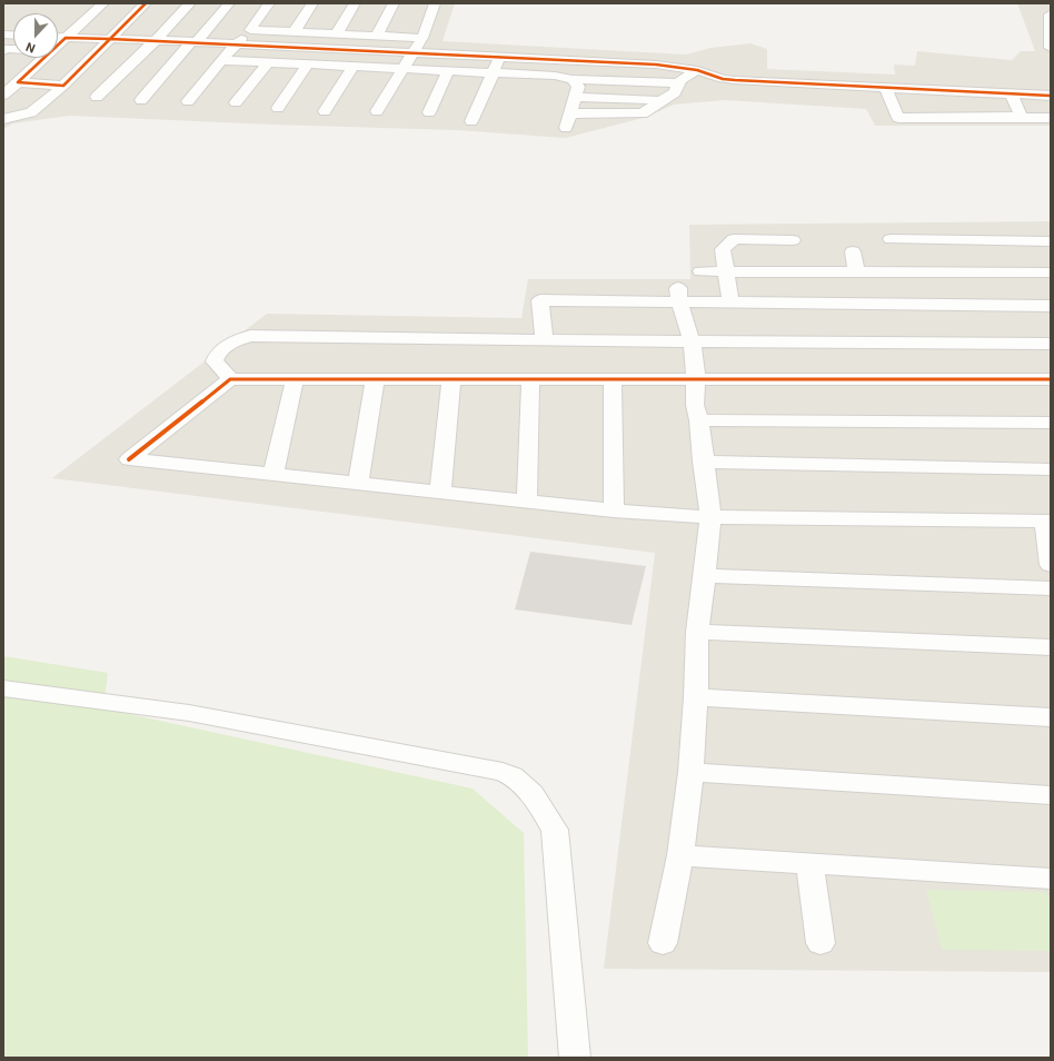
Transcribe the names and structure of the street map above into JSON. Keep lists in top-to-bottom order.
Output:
{
  "north": "bottom"
}
